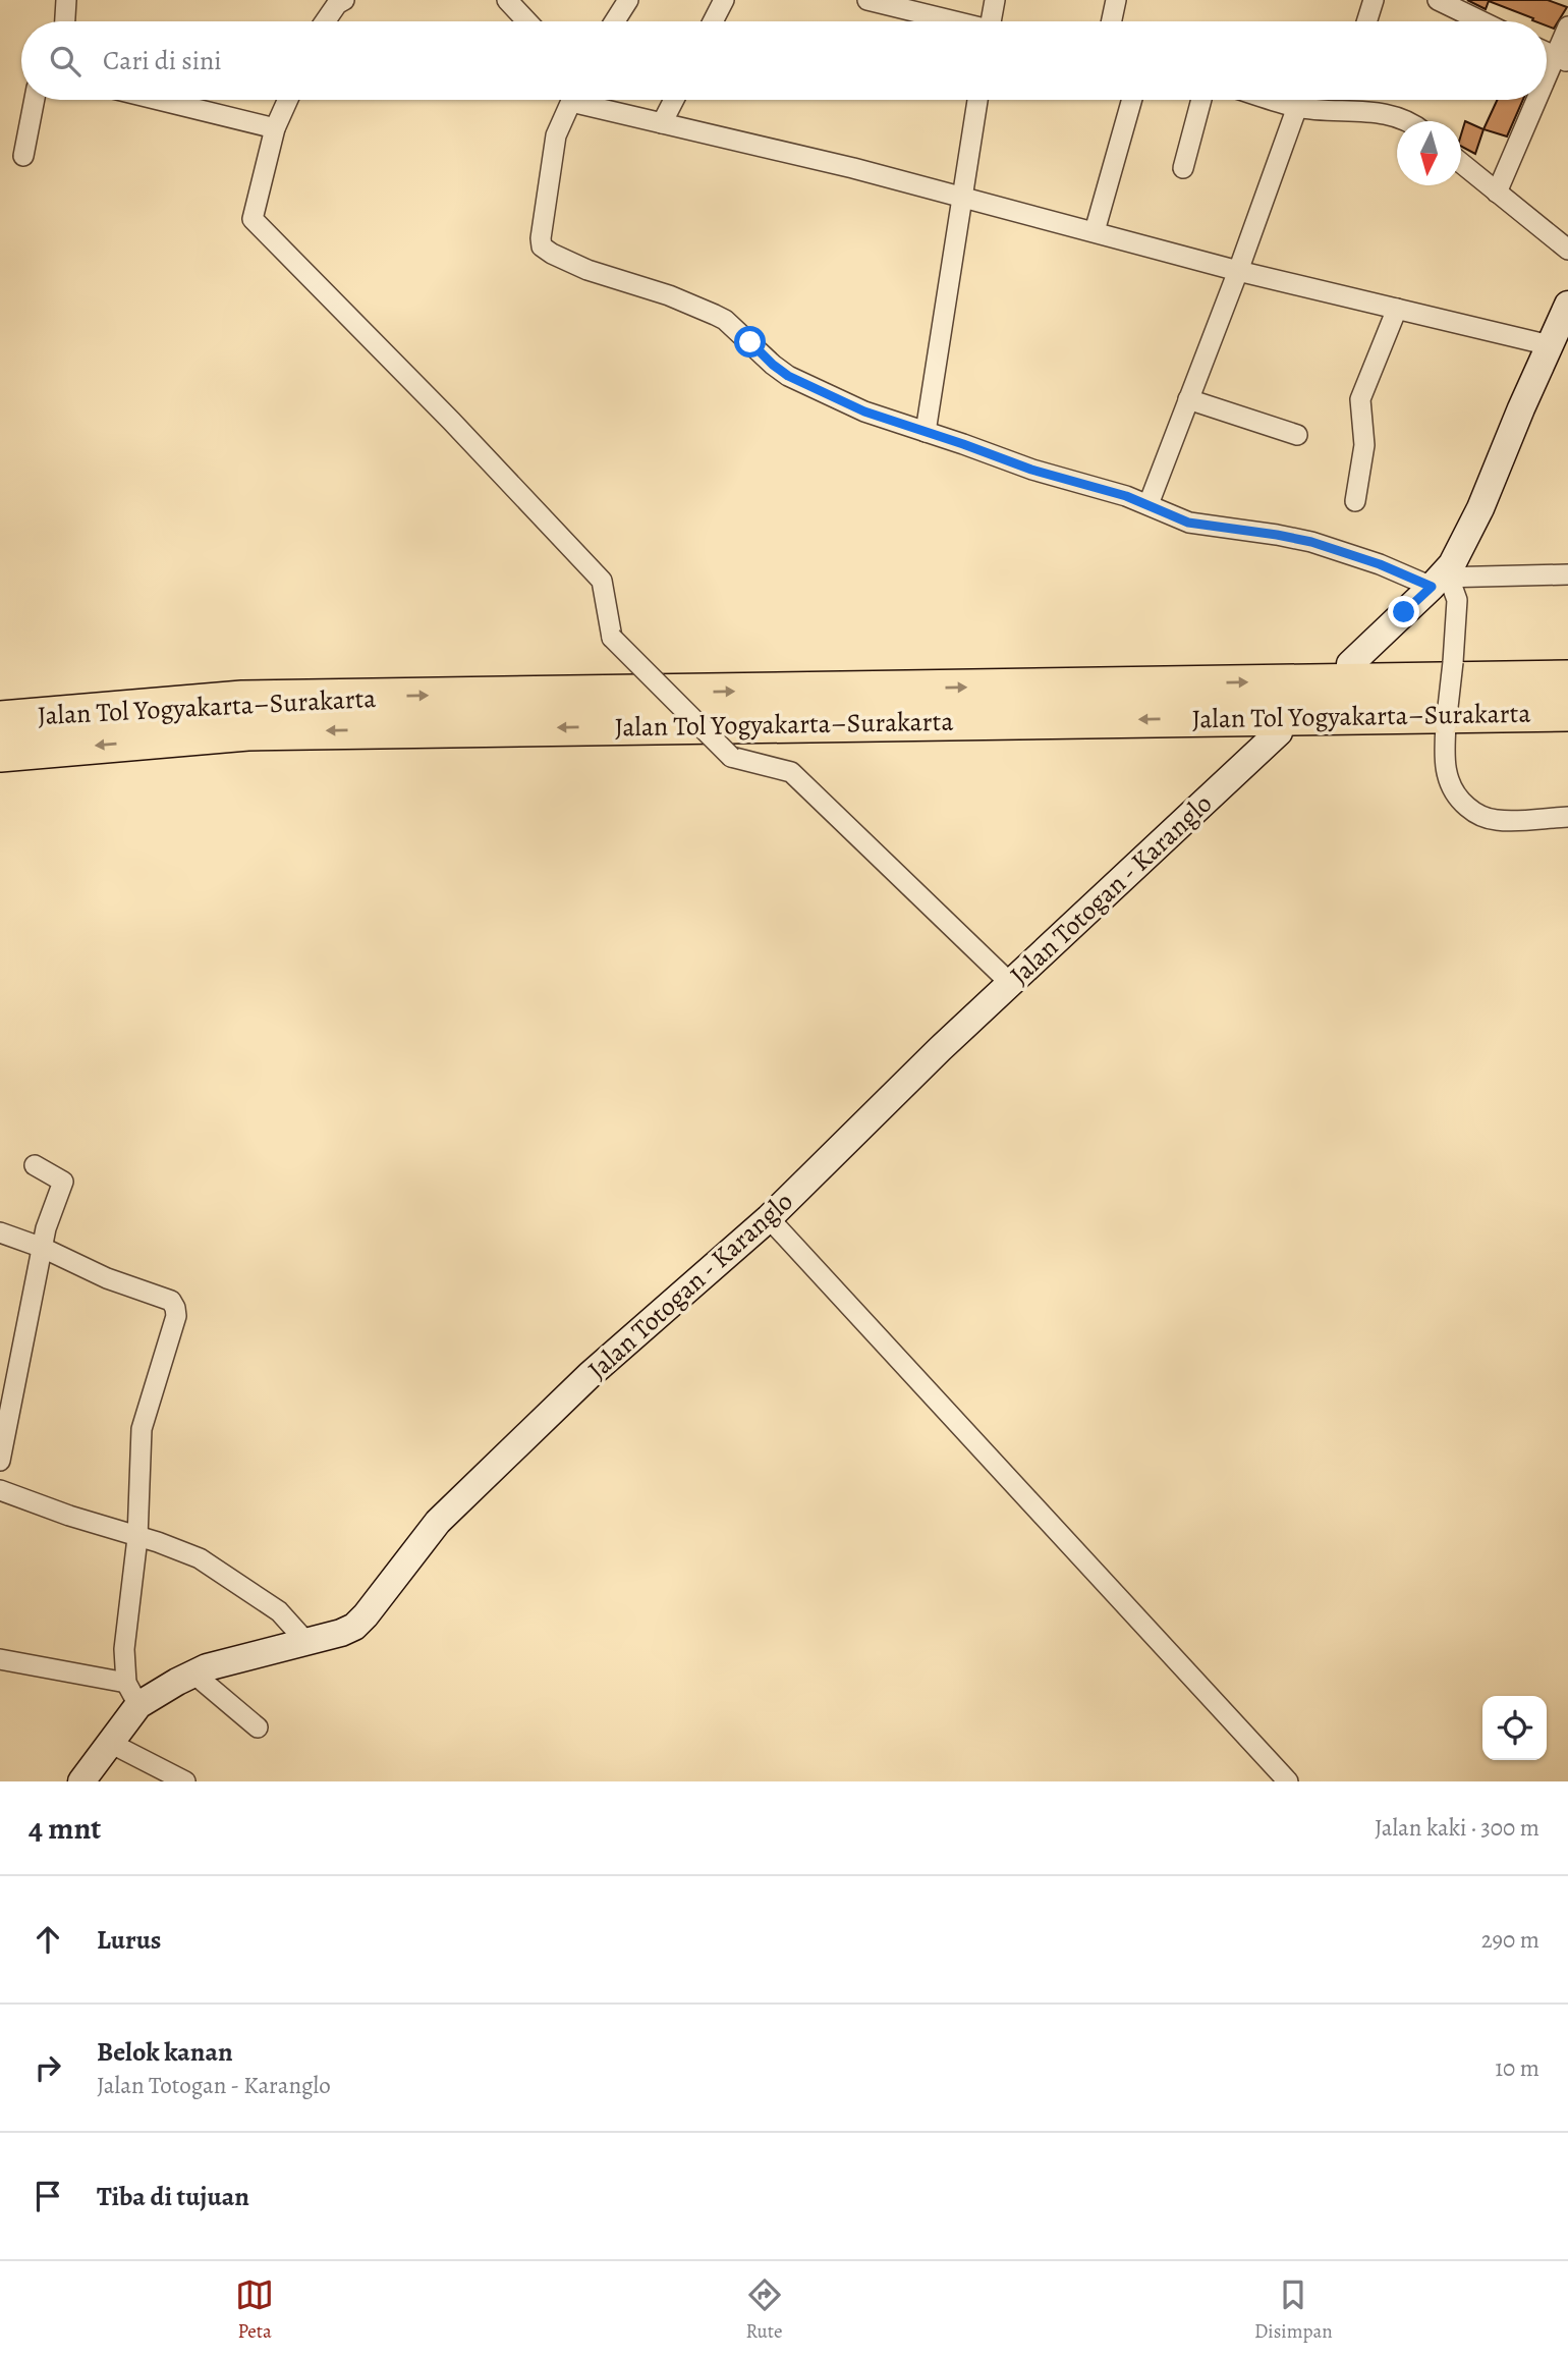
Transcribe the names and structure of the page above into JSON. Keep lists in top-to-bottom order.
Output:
{
  "streets": {
    "highway": ["Jalan Tol Yogyakarta–Surakarta"],
    "main road": ["Jalan Totogan - Karanglo"]
  },
  "north": "bottom",
  "page": {
    "search": "Cari di sini",
    "heading": ["4 mnt", "Jalan kaki · 300 m"],
    "list": [
      ["Lurus", "290 m"],
      ["Belok kanan", "Jalan Totogan - Karanglo", "10 m"],
      "Tiba di tujuan"
    ],
    "nav": ["Peta", "Rute", "Disimpan"]
  }
}
